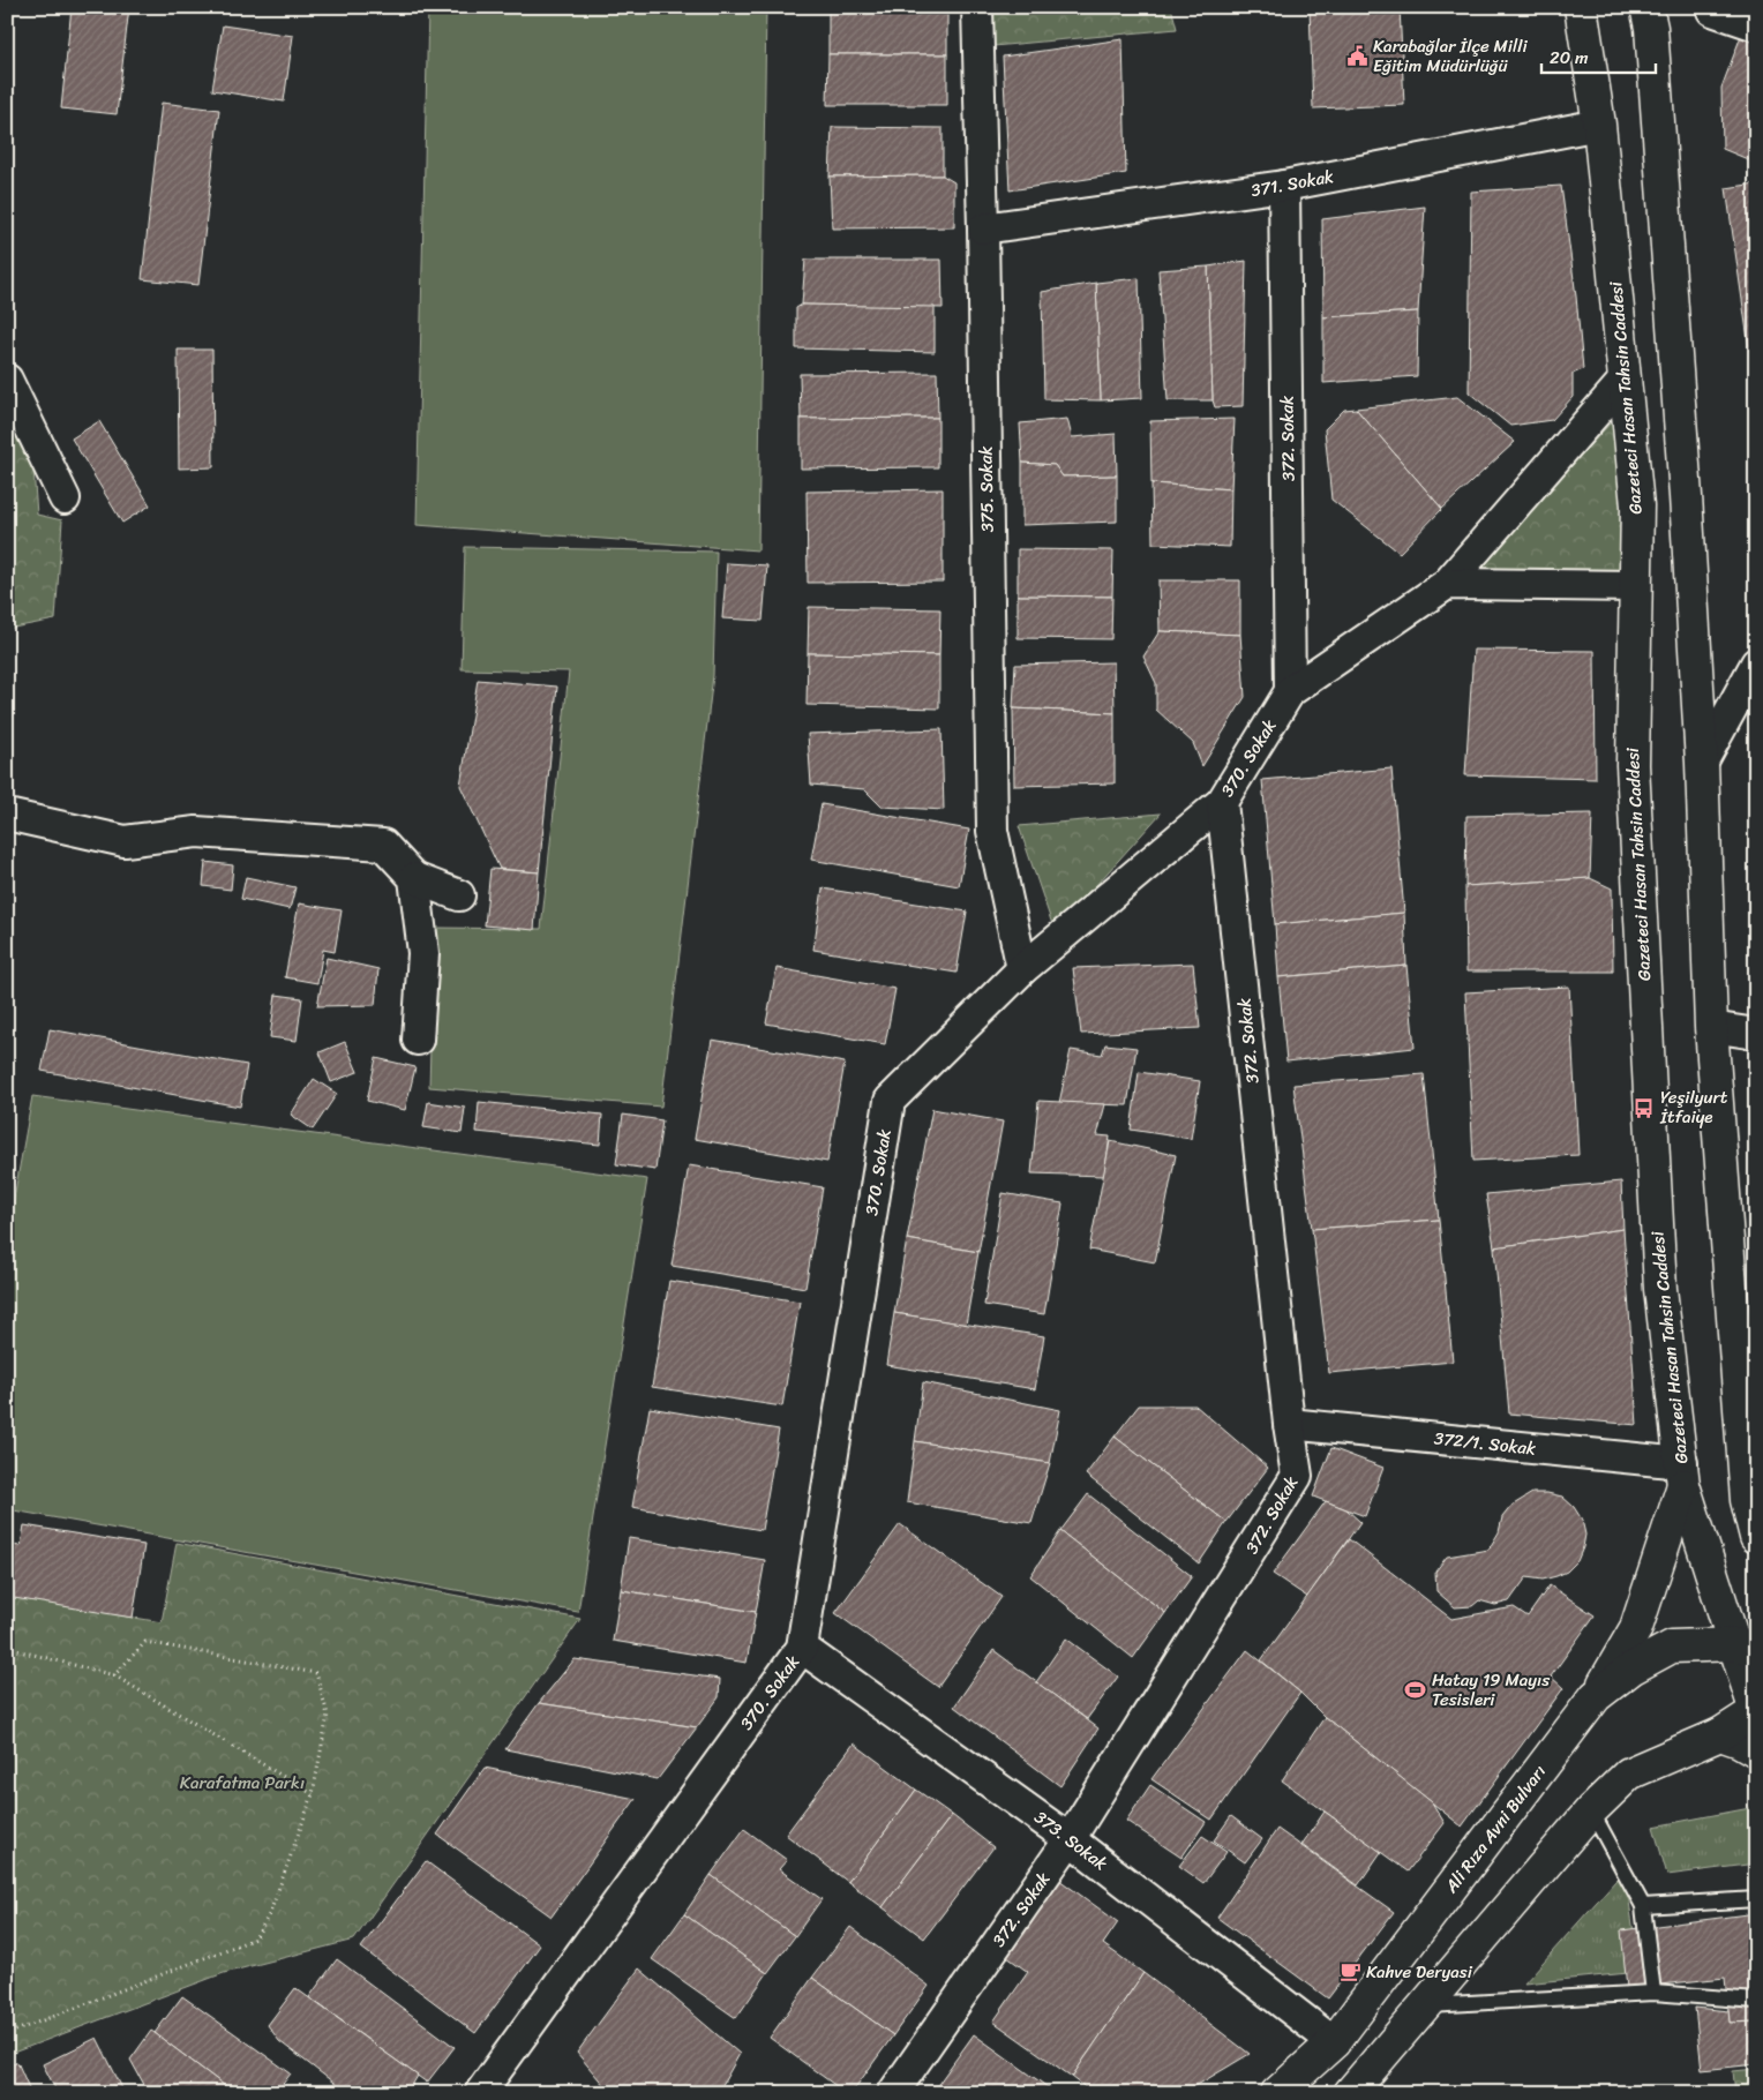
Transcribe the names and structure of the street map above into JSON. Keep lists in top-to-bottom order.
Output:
{
  "streets": {
    "main road": ["Gazeteci Hasan Tahsin Caddesi", "Ali Rıza Avni Bulvarı"],
    "street": [
      "371. Sokak",
      "372. Sokak",
      "375. Sokak",
      "370. Sokak",
      "372/1. Sokak",
      "373. Sokak"
    ]
  },
  "crossings": [
    ["371. Sokak", "Gazeteci Hasan Tahsin Caddesi"],
    ["371. Sokak", "372. Sokak"],
    ["371. Sokak", "375. Sokak"],
    ["Gazeteci Hasan Tahsin Caddesi", "370. Sokak"],
    ["Gazeteci Hasan Tahsin Caddesi", "372/1. Sokak"],
    ["Gazeteci Hasan Tahsin Caddesi", "Ali Rıza Avni Bulvarı"],
    ["372. Sokak", "370. Sokak"],
    ["372. Sokak", "372/1. Sokak"],
    ["372. Sokak", "373. Sokak"],
    ["375. Sokak", "370. Sokak"],
    ["370. Sokak", "373. Sokak"],
    ["Ali Rıza Avni Bulvarı", "373. Sokak"]
  ],
  "parks": ["Karafatma Parkı"],
  "places": {
    "public building": ["Karabağlar İlçe Milli Eğitim Müdürlüğü"],
    "bus stop": ["Yeşilyurt İtfaiye"],
    "sports": ["Hatay 19 Mayıs Tesisleri"],
    "cafe": ["Kahve Deryasi"]
  },
  "scale_bar": "20 m"
}
